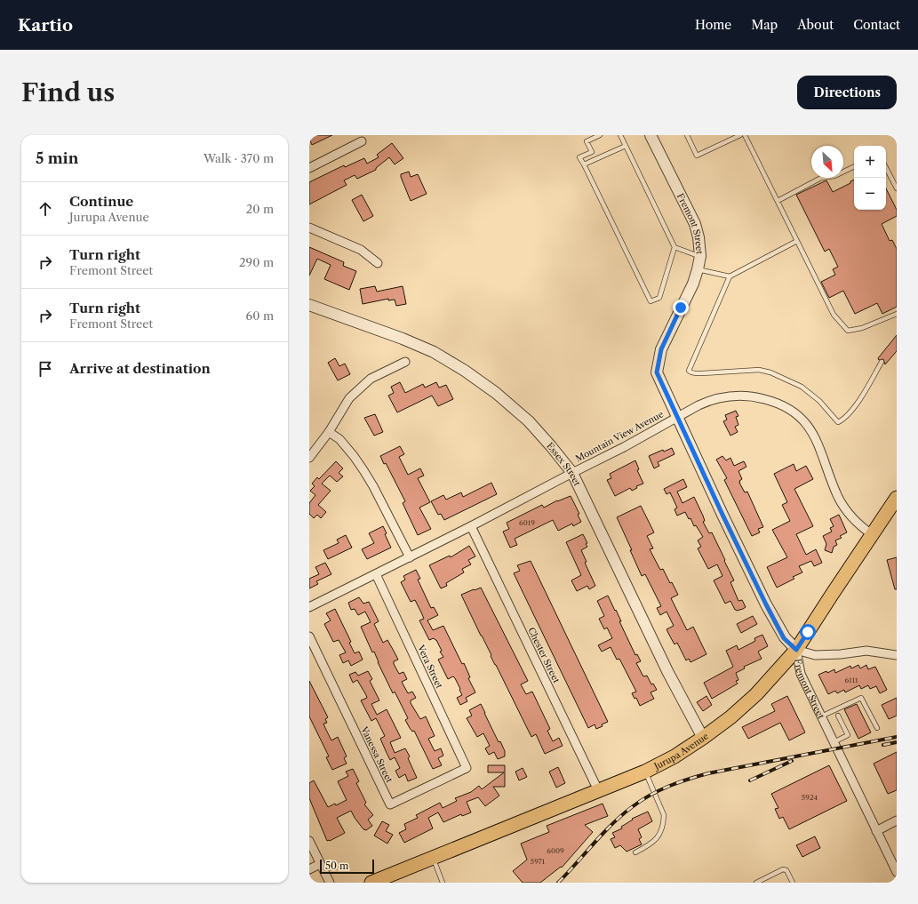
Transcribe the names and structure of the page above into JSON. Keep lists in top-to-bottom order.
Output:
{
  "streets": {
    "main road": ["Jurupa Avenue"],
    "street": [
      "Fremont Street",
      "Mountain View Avenue",
      "Essex Street",
      "Chester Street",
      "Vera Street",
      "Vanessa Street"
    ]
  },
  "crossings": [
    ["Fremont Street", "Mountain View Avenue"],
    ["Fremont Street", "Jurupa Avenue"],
    ["Mountain View Avenue", "Essex Street"],
    ["Mountain View Avenue", "Chester Street"],
    ["Mountain View Avenue", "Vera Street"],
    ["Mountain View Avenue", "Jurupa Avenue"],
    ["Essex Street", "Jurupa Avenue"],
    ["Chester Street", "Jurupa Avenue"],
    ["Vera Street", "Vanessa Street"]
  ],
  "house_numbers": [
    "6019",
    "6111",
    "5924",
    "6009",
    "5971"
  ],
  "scale_bar": "50 m",
  "north": "bottom right",
  "page": {
    "header": "Kartio",
    "nav": [
      "Home",
      "Map",
      "About",
      "Contact"
    ],
    "buttons": "Directions",
    "title": "Find us",
    "heading": ["5 min", "Walk · 370 m"],
    "map_buttons": ["+", "−"],
    "list": [
      ["Continue", "Jurupa Avenue", "20 m"],
      ["Turn right", "Fremont Street", "290 m"],
      ["Turn right", "Fremont Street", "60 m"],
      "Arrive at destination"
    ],
    "scale": "50 m"
  }
}
